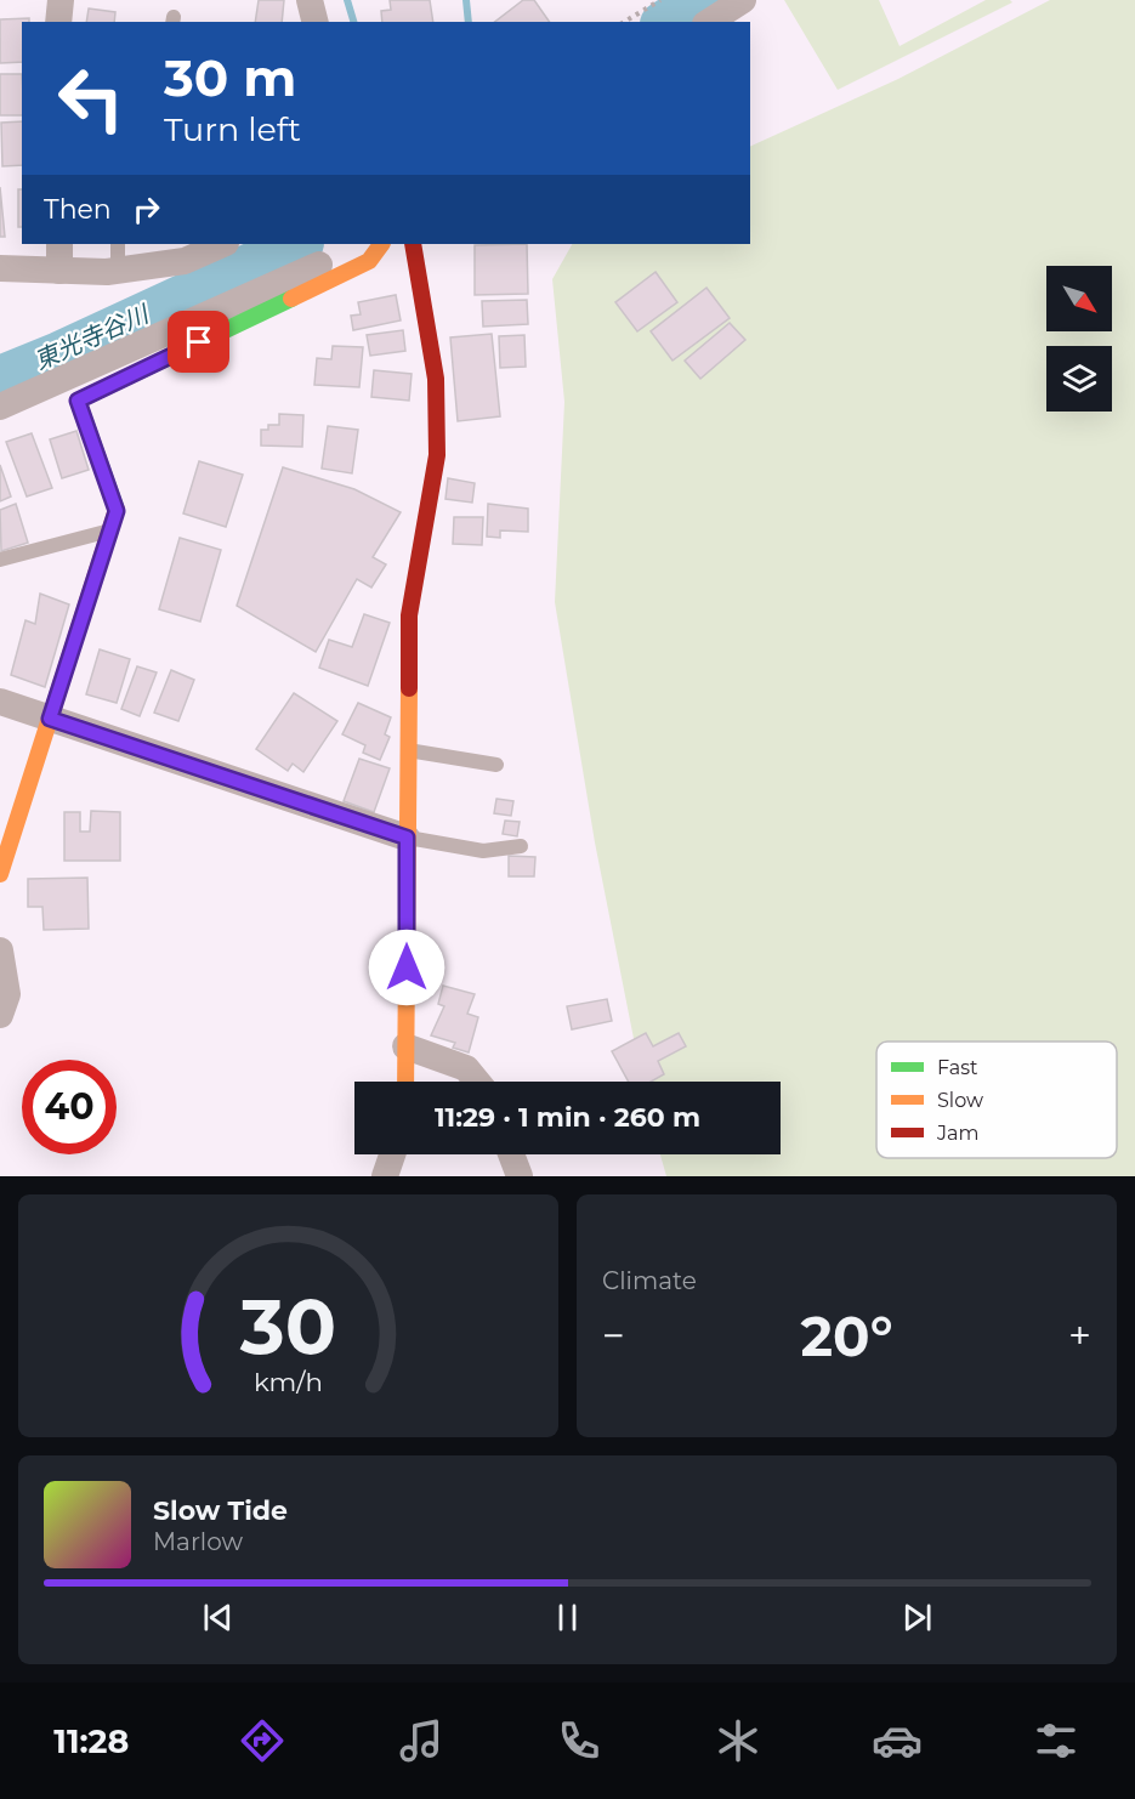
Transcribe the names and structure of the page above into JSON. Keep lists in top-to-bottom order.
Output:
{
  "water": ["東光寺谷川"],
  "legend": ["Fast", "Slow", "Jam"],
  "north": "bottom right",
  "page": {
    "turn": ["30 m", "Turn left"],
    "then": "Then",
    "limit": "40",
    "trip": "11:29 · 1 min · 260 m",
    "tile": "Climate",
    "heat": ["−", "20°", "+"],
    "song": ["Slow Tide", "Marlow"],
    "tabs": "11:28",
    "gauge": ["30", "km/h"]
  }
}
